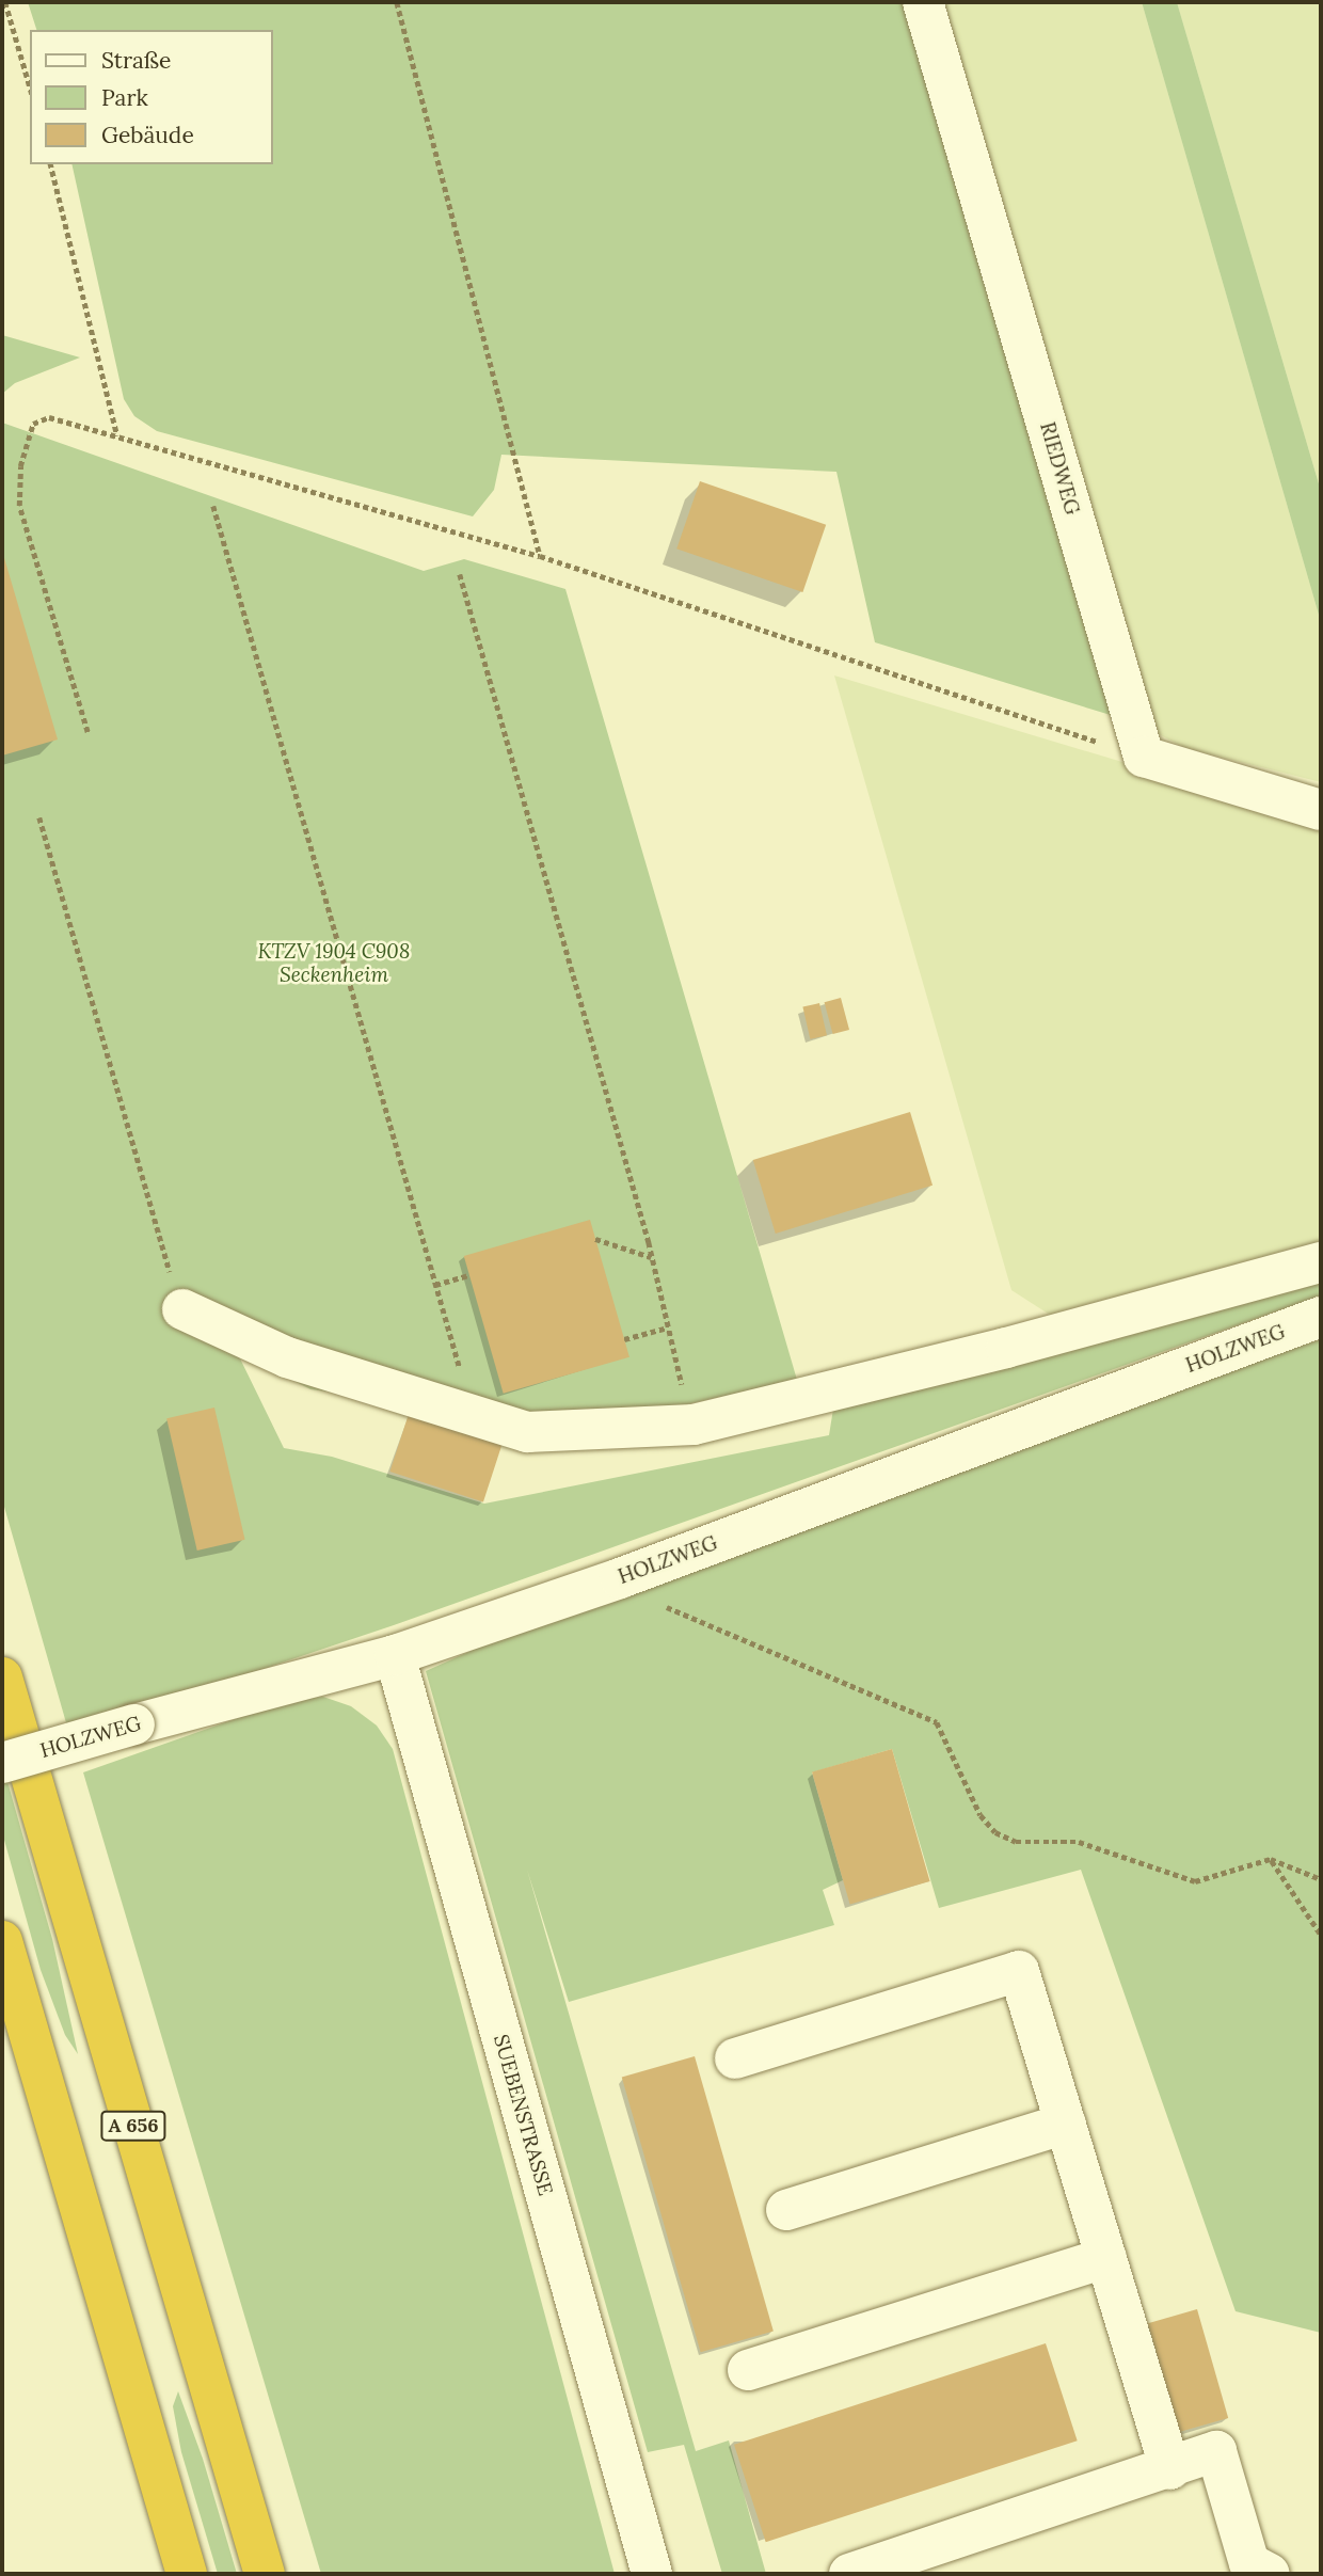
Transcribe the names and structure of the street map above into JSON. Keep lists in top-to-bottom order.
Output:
{
  "streets": {
    "highway": ["A 656"],
    "street": ["RIEDWEG", "HOLZWEG", "SUEBENSTRASSE"]
  },
  "crossings": [
    ["HOLZWEG", "SUEBENSTRASSE"]
  ],
  "parks": ["KTZV 1904 C908 Seckenheim"],
  "legend": ["Straße", "Park", "Gebäude"]
}
